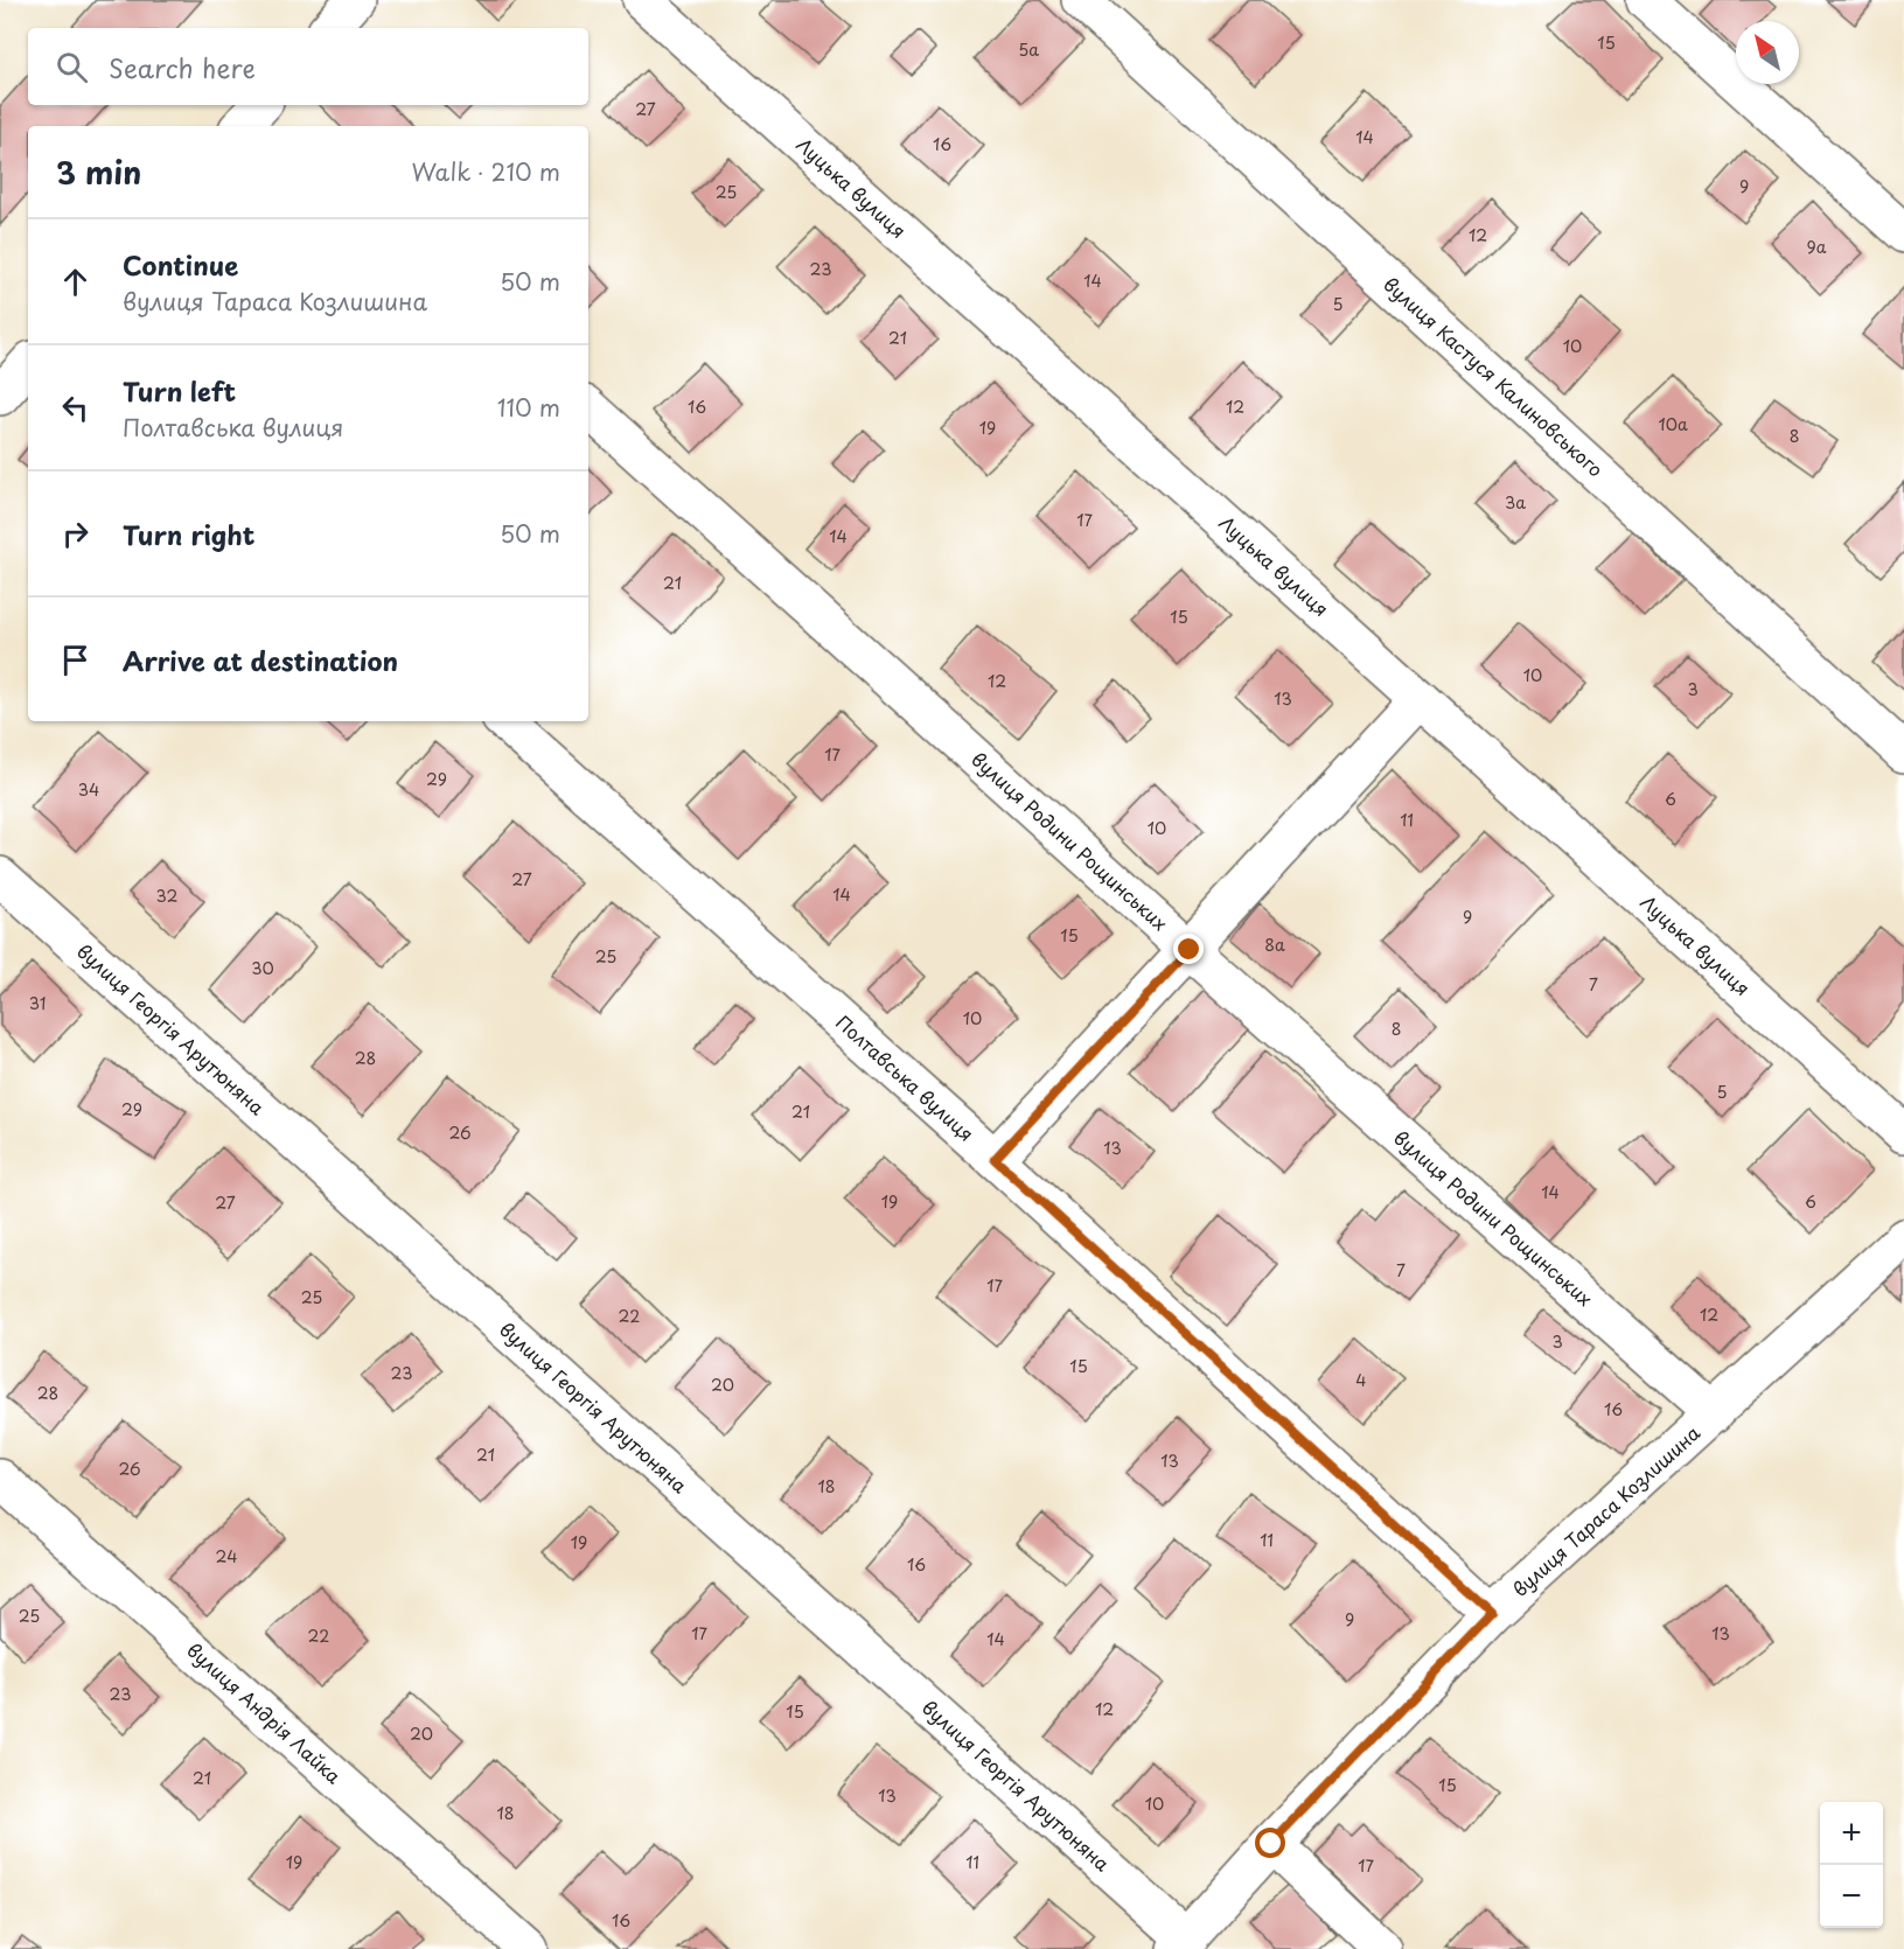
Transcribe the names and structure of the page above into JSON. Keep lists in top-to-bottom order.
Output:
{
  "streets": {
    "street": [
      "Луцька вулиця",
      "вулиця Кастуся Калиновського",
      "вулиця Родини Рощинських",
      "вулиця Георгія Арутюняна",
      "Полтавська вулиця",
      "вулиця Тараса Козлишина",
      "вулиця Андрія Лайка"
    ]
  },
  "crossings": [
    ["вулиця Родини Рощинських", "вулиця Тараса Козлишина"],
    ["вулиця Георгія Арутюняна", "вулиця Тараса Козлишина"],
    ["Полтавська вулиця", "вулиця Тараса Козлишина"]
  ],
  "house_numbers": [
    "15",
    "5а",
    "27",
    "14",
    "16",
    "9",
    "25",
    "12",
    "9а",
    "23",
    "14",
    "5",
    "21",
    "10",
    "16",
    "12",
    "10а",
    "19",
    "8",
    "3а",
    "17",
    "14",
    "21",
    "15",
    "10",
    "12",
    "3",
    "13",
    "17",
    "29",
    "34",
    "6",
    "11",
    "10",
    "27",
    "14",
    "32",
    "9",
    "15",
    "8а",
    "25",
    "30",
    "7",
    "31",
    "10",
    "8",
    "28",
    "5",
    "29",
    "21",
    "26",
    "13",
    "14",
    "19",
    "6",
    "27",
    "7",
    "17",
    "25",
    "12",
    "22",
    "3",
    "15",
    "23",
    "4",
    "20",
    "28",
    "16",
    "21",
    "13",
    "26",
    "18",
    "11",
    "19",
    "24",
    "16",
    "25",
    "9",
    "17",
    "13",
    "22",
    "14",
    "23",
    "12",
    "15",
    "20",
    "21",
    "15",
    "13",
    "10",
    "18",
    "19",
    "11",
    "17",
    "16"
  ],
  "north": "top left",
  "page": {
    "search": "Search here",
    "heading": ["3 min", "Walk · 210 m"],
    "list": [
      ["Continue", "вулиця Тараса Козлишина", "50 m"],
      ["Turn left", "Полтавська вулиця", "110 m"],
      ["Turn right", "50 m"],
      "Arrive at destination"
    ],
    "map_buttons": ["+", "−"]
  }
}
